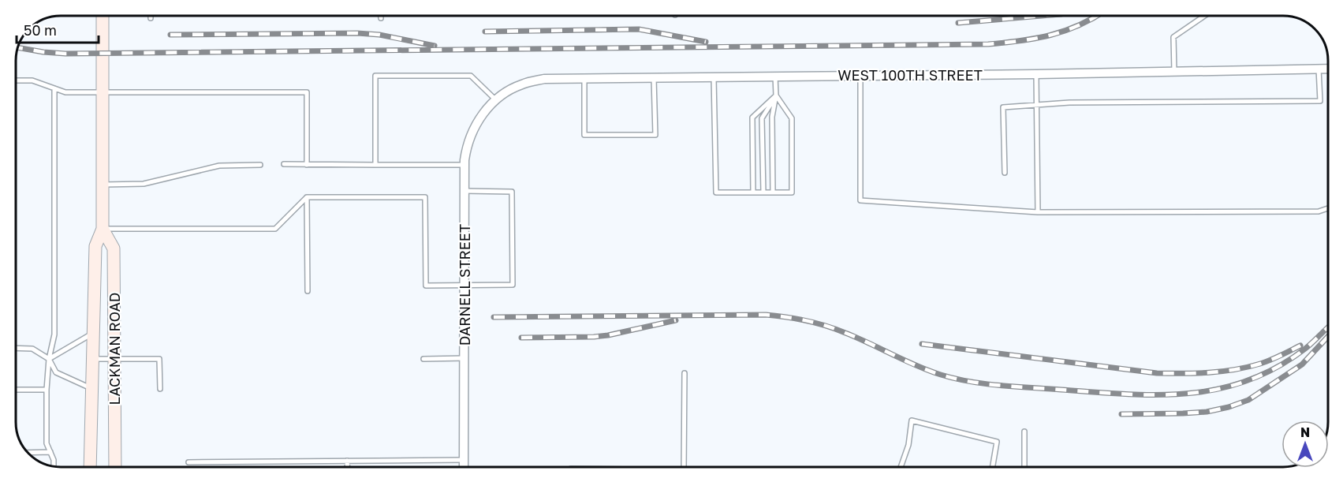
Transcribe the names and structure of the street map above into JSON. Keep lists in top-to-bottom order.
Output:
{
  "streets": {
    "main road": ["LACKMAN ROAD"],
    "street": ["WEST 100TH STREET", "DARNELL STREET"]
  },
  "crossings": [
    ["WEST 100TH STREET", "DARNELL STREET"]
  ],
  "scale_bar": "50 m",
  "north": "top"
}
